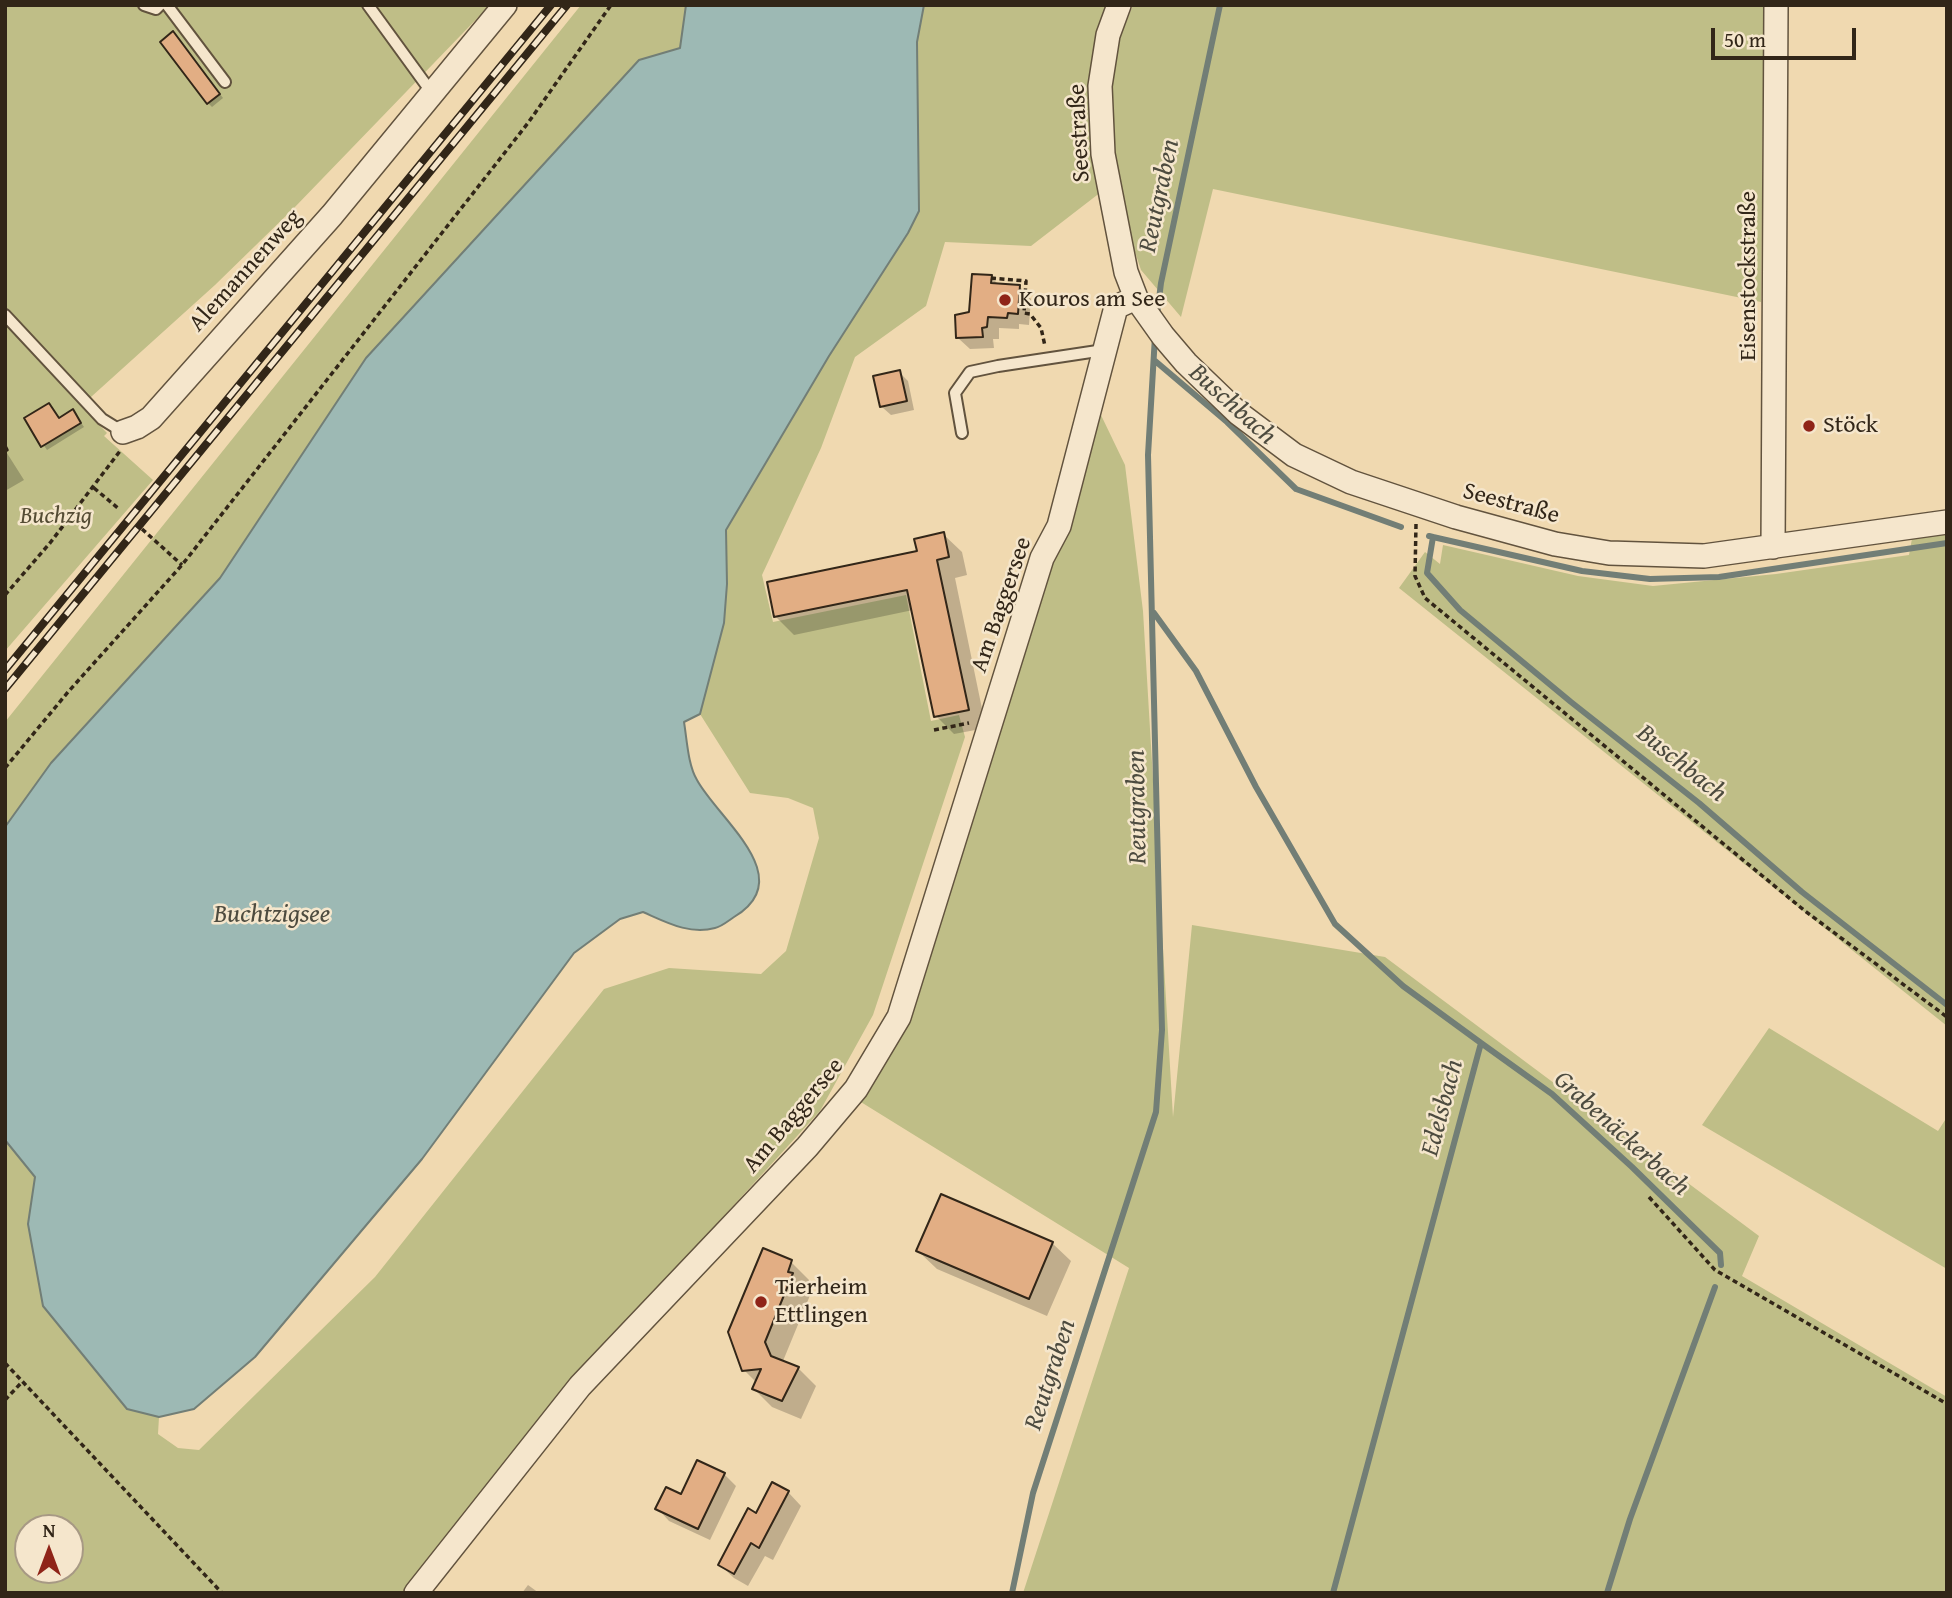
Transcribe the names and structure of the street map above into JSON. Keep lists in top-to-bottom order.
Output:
{
  "streets": {
    "street": [
      "Seestraße",
      "Alemannenweg",
      "Eisenstockstraße",
      "Am Baggersee"
    ]
  },
  "crossings": [
    ["Seestraße", "Eisenstockstraße"]
  ],
  "water": [
    "Reutgraben",
    "Buschbach",
    "Buchtzigsee",
    "Edelsbach",
    "Grabenäckerbach"
  ],
  "parks": ["Buchzig"],
  "places": ["Kouros am See", "Stöck", "Tierheim Ettlingen"],
  "scale_bar": "50 m",
  "north": "top"
}
